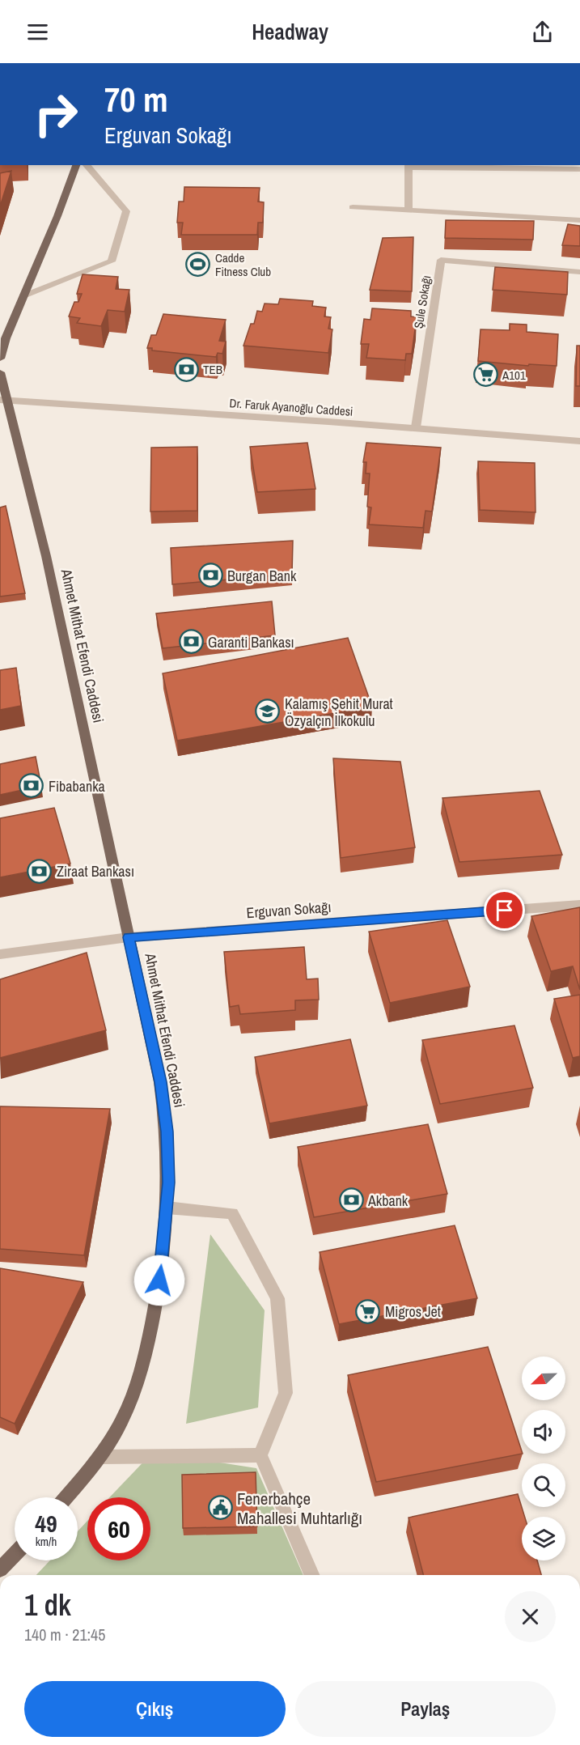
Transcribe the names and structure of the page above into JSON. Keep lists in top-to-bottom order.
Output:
{
  "streets": {
    "main road": ["Ahmet Mithat Efendi Caddesi"],
    "street": ["Şule Sokağı", "Dr. Faruk Ayanoğlu Caddesi", "Erguvan Sokağı"]
  },
  "crossings": [
    ["Şule Sokağı", "Dr. Faruk Ayanoğlu Caddesi"],
    ["Dr. Faruk Ayanoğlu Caddesi", "Ahmet Mithat Efendi Caddesi"],
    ["Ahmet Mithat Efendi Caddesi", "Erguvan Sokağı"]
  ],
  "places": {
    "sports": ["Cadde Fitness Club"],
    "bank": [
      "TEB",
      "Burgan Bank",
      "Garanti Bankası",
      "Fibabanka",
      "Ziraat Bankası",
      "Akbank"
    ],
    "supermarket": ["A101", "Migros Jet"],
    "school or university": ["Kalamış Şehit Murat Özyalçın İlkokulu"],
    "public building": ["Fenerbahçe Mahallesi Muhtarlığı"]
  },
  "north": "bottom left",
  "page": {
    "header": "Headway",
    "turn": ["70 m", "Erguvan Sokağı"],
    "speed": "49 km/h",
    "limit": "60",
    "heading": ["1 dk", "140 m · 21:45"],
    "buttons": ["Çıkış", "Paylaş"]
  }
}
